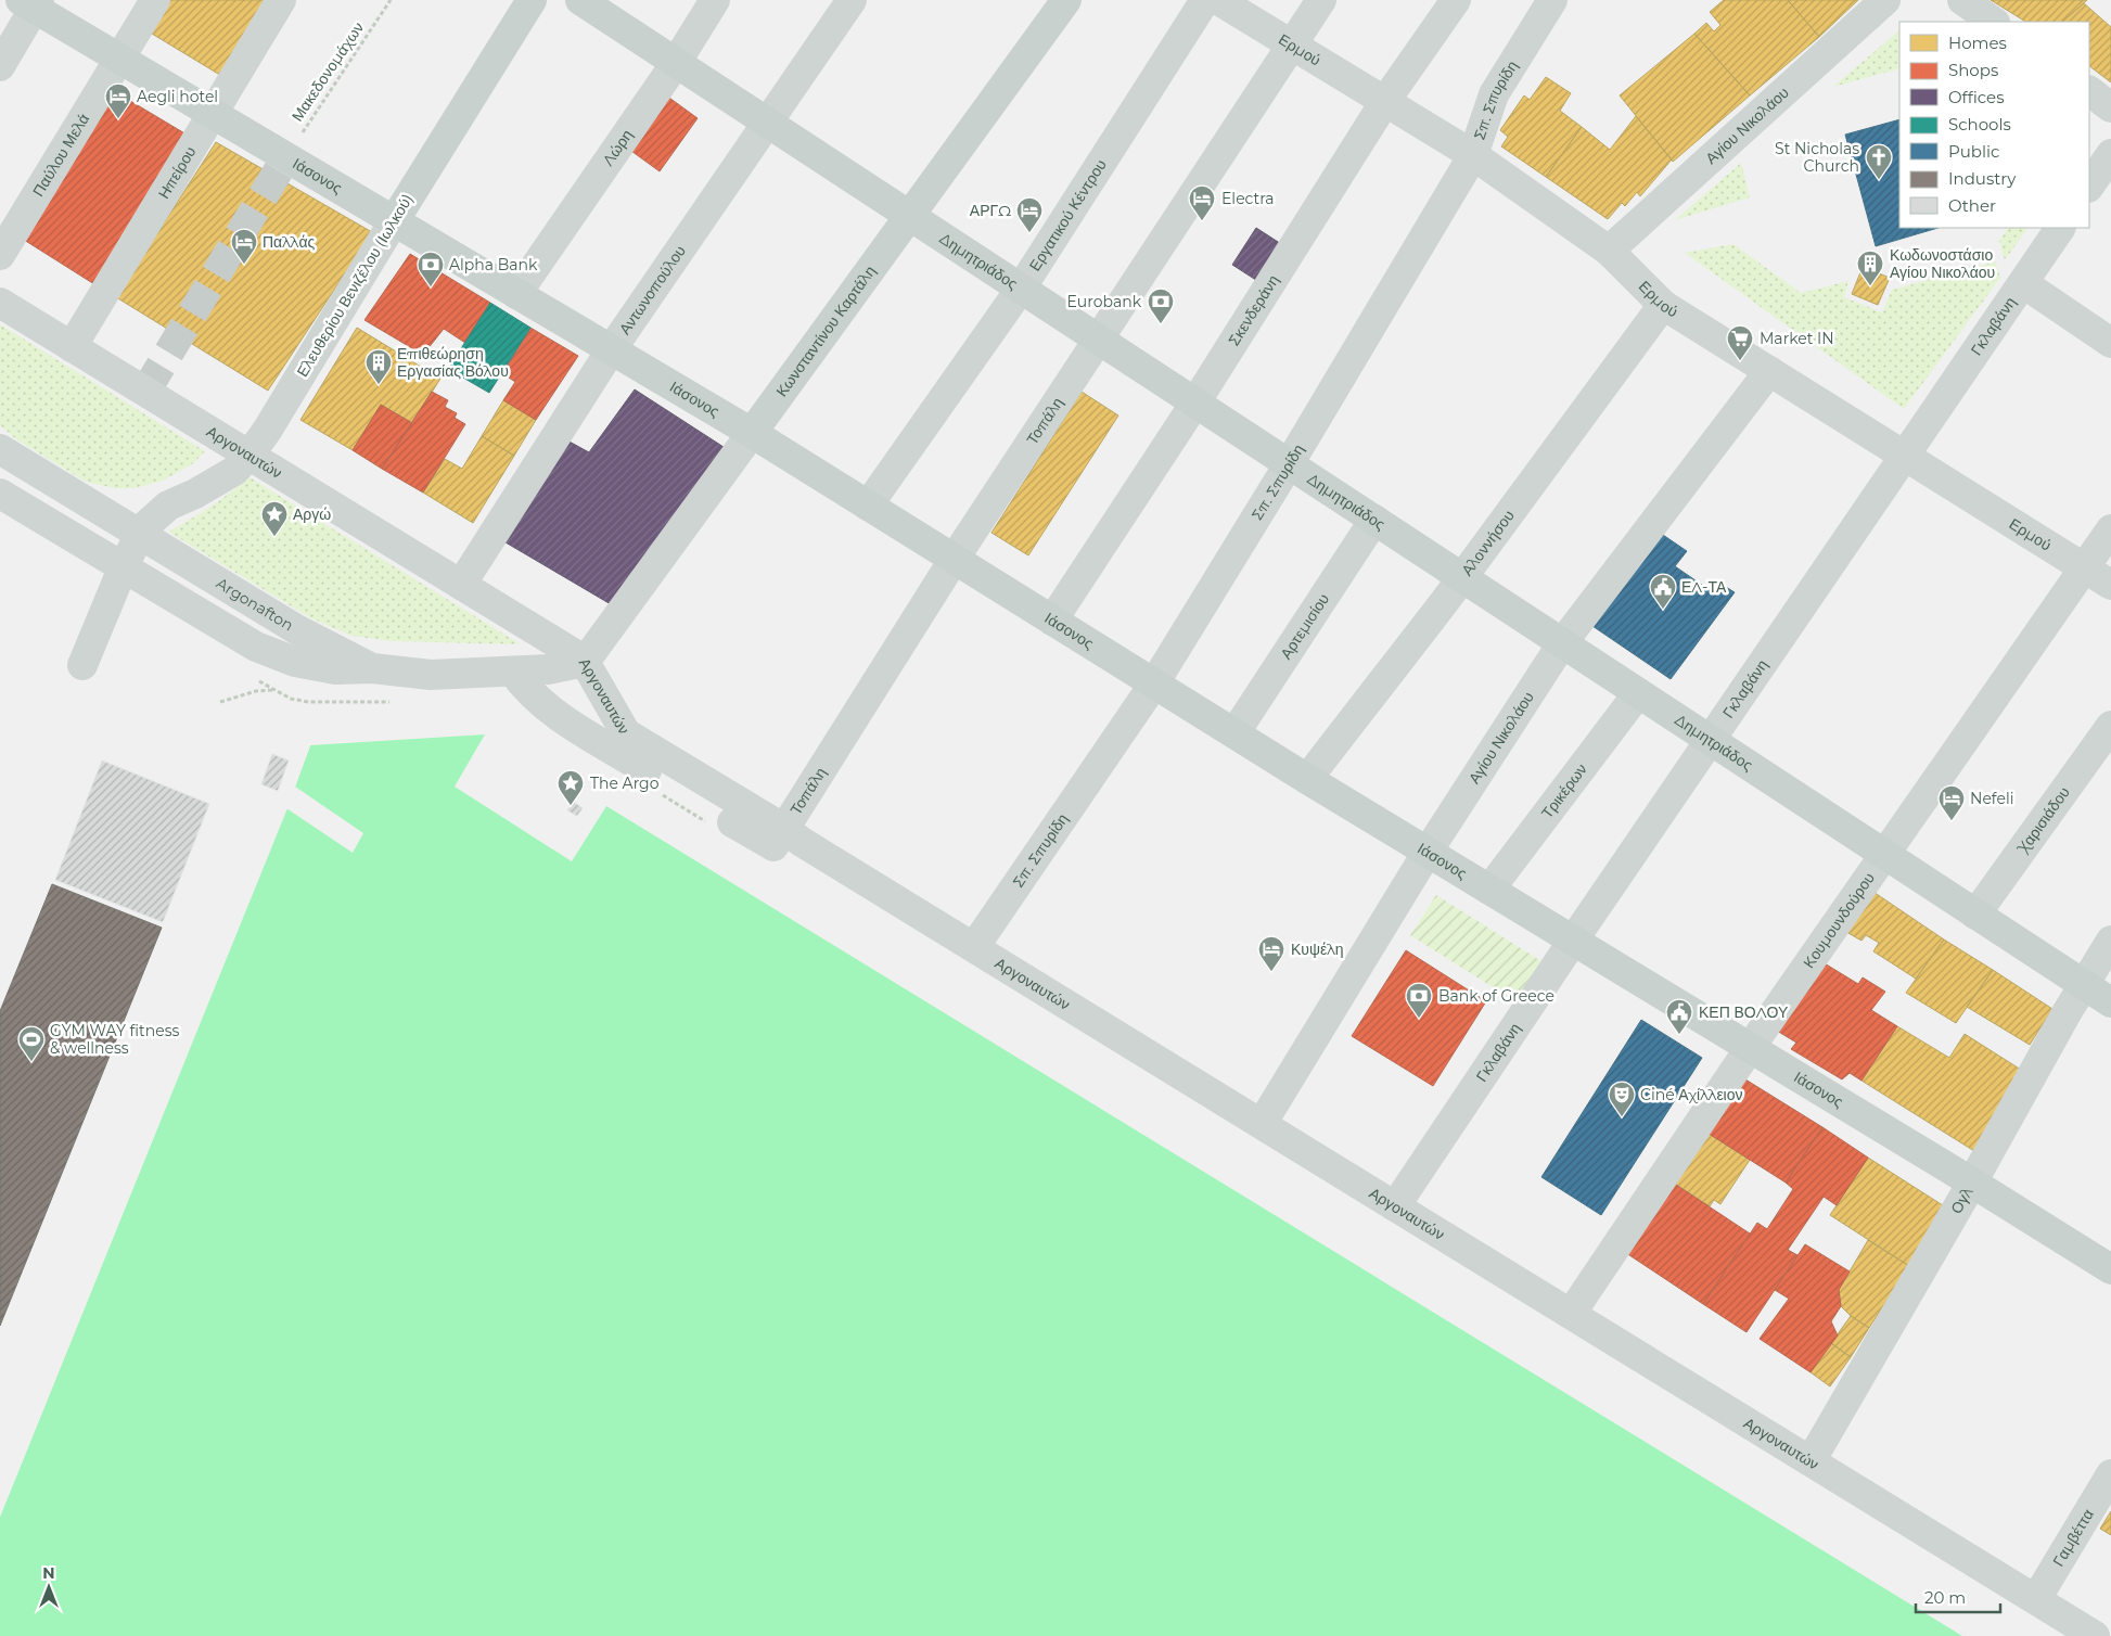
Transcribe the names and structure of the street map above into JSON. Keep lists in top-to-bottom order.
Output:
{
  "streets": {
    "main road": [
      "Ιάσονος",
      "Δημητριάδος",
      "Ελευθερίου Βενιζέλου (Ιωλκού)",
      "Κωνσταντίνου Καρτάλη"
    ],
    "street": [
      "Ερμού",
      "Σπ. Σπυρίδη",
      "Αγίου Νικολάου",
      "Λώρη",
      "Παύλου Μελά",
      "Ηπείρου",
      "Εργατικού Κέντρου",
      "Αντωνοπούλου",
      "Σκενδεράνη",
      "Γκλαβάνη",
      "Τοπάλη",
      "Αργοναυτών",
      "Αλοννήσου",
      "Argonafton",
      "Αρτεμισίου",
      "Τρικέρων",
      "Χαρισιάδου",
      "Κουμουνδούρου",
      "Ογλ",
      "Γαμβέττα"
    ],
    "path": ["Μακεδονομάχων"]
  },
  "crossings": [
    ["Ερμού", "Σπ. Σπυρίδη"],
    ["Ερμού", "Αγίου Νικολάου"],
    ["Ερμού", "Σκενδεράνη"],
    ["Ερμού", "Γκλαβάνη"],
    ["Ερμού", "Τοπάλη"],
    ["Ερμού", "Αλοννήσου"],
    ["Ερμού", "Κουμουνδούρου"],
    ["Μακεδονομάχων", "Ιάσονος"],
    ["Σπ. Σπυρίδη", "Ιάσονος"],
    ["Σπ. Σπυρίδη", "Δημητριάδος"],
    ["Σπ. Σπυρίδη", "Αργοναυτών"],
    ["Αγίου Νικολάου", "Ιάσονος"],
    ["Αγίου Νικολάου", "Δημητριάδος"],
    ["Αγίου Νικολάου", "Αργοναυτών"],
    ["Λώρη", "Ιάσονος"],
    ["Λώρη", "Δημητριάδος"],
    ["Παύλου Μελά", "Ιάσονος"],
    ["Ηπείρου", "Ιάσονος"],
    ["Ηπείρου", "Αργοναυτών"],
    ["Ιάσονος", "Εργατικού Κέντρου"],
    ["Ιάσονος", "Ελευθερίου Βενιζέλου (Ιωλκού)"],
    ["Ιάσονος", "Αντωνοπούλου"],
    ["Ιάσονος", "Σκενδεράνη"],
    ["Ιάσονος", "Γκλαβάνη"],
    ["Ιάσονος", "Κωνσταντίνου Καρτάλη"],
    ["Ιάσονος", "Τοπάλη"],
    ["Ιάσονος", "Αλοννήσου"],
    ["Ιάσονος", "Αρτεμισίου"],
    ["Ιάσονος", "Τρικέρων"],
    ["Ιάσονος", "Κουμουνδούρου"],
    ["Ιάσονος", "Ογλ"],
    ["Εργατικού Κέντρου", "Δημητριάδος"],
    ["Δημητριάδος", "Αντωνοπούλου"],
    ["Δημητριάδος", "Σκενδεράνη"],
    ["Δημητριάδος", "Γκλαβάνη"],
    ["Δημητριάδος", "Κωνσταντίνου Καρτάλη"],
    ["Δημητριάδος", "Τοπάλη"],
    ["Δημητριάδος", "Αλοννήσου"],
    ["Δημητριάδος", "Αρτεμισίου"],
    ["Δημητριάδος", "Τρικέρων"],
    ["Δημητριάδος", "Χαρισιάδου"],
    ["Δημητριάδος", "Κουμουνδούρου"],
    ["Δημητριάδος", "Ογλ"],
    ["Ελευθερίου Βενιζέλου (Ιωλκού)", "Αργοναυτών"],
    ["Ελευθερίου Βενιζέλου (Ιωλκού)", "Argonafton"],
    ["Αντωνοπούλου", "Αργοναυτών"],
    ["Γκλαβάνη", "Αργοναυτών"],
    ["Κωνσταντίνου Καρτάλη", "Αργοναυτών"],
    ["Τοπάλη", "Αργοναυτών"],
    ["Αργοναυτών", "Κουμουνδούρου"],
    ["Αργοναυτών", "Ογλ"],
    ["Αργοναυτών", "Γαμβέττα"]
  ],
  "places": {
    "hotel": [
      "Aegli hotel",
      "Electra",
      "ΑΡΓΩ",
      "Παλλάς",
      "Nefeli",
      "Κυψέλη"
    ],
    "church": ["St Nicholas Church"],
    "building": ["Κωδωνοστάσιο Αγίου Νικολάου", "Επιθεώρηση Εργασίας Βόλου"],
    "bank": ["Alpha Bank", "Eurobank", "Bank of Greece"],
    "supermarket": ["Market IN"],
    "place": ["Αργώ", "The Argo"],
    "public building": ["ΕΛ-ΤΑ", "ΚΕΠ ΒΟΛΟΥ"],
    "sports": ["GYM WAY fitness & wellness"],
    "theatre": ["Ciné Αχίλλειον"]
  },
  "legend": [
    "Homes",
    "Shops",
    "Offices",
    "Schools",
    "Public",
    "Industry",
    "Other"
  ],
  "scale_bar": "20 m",
  "north": "top"
}
